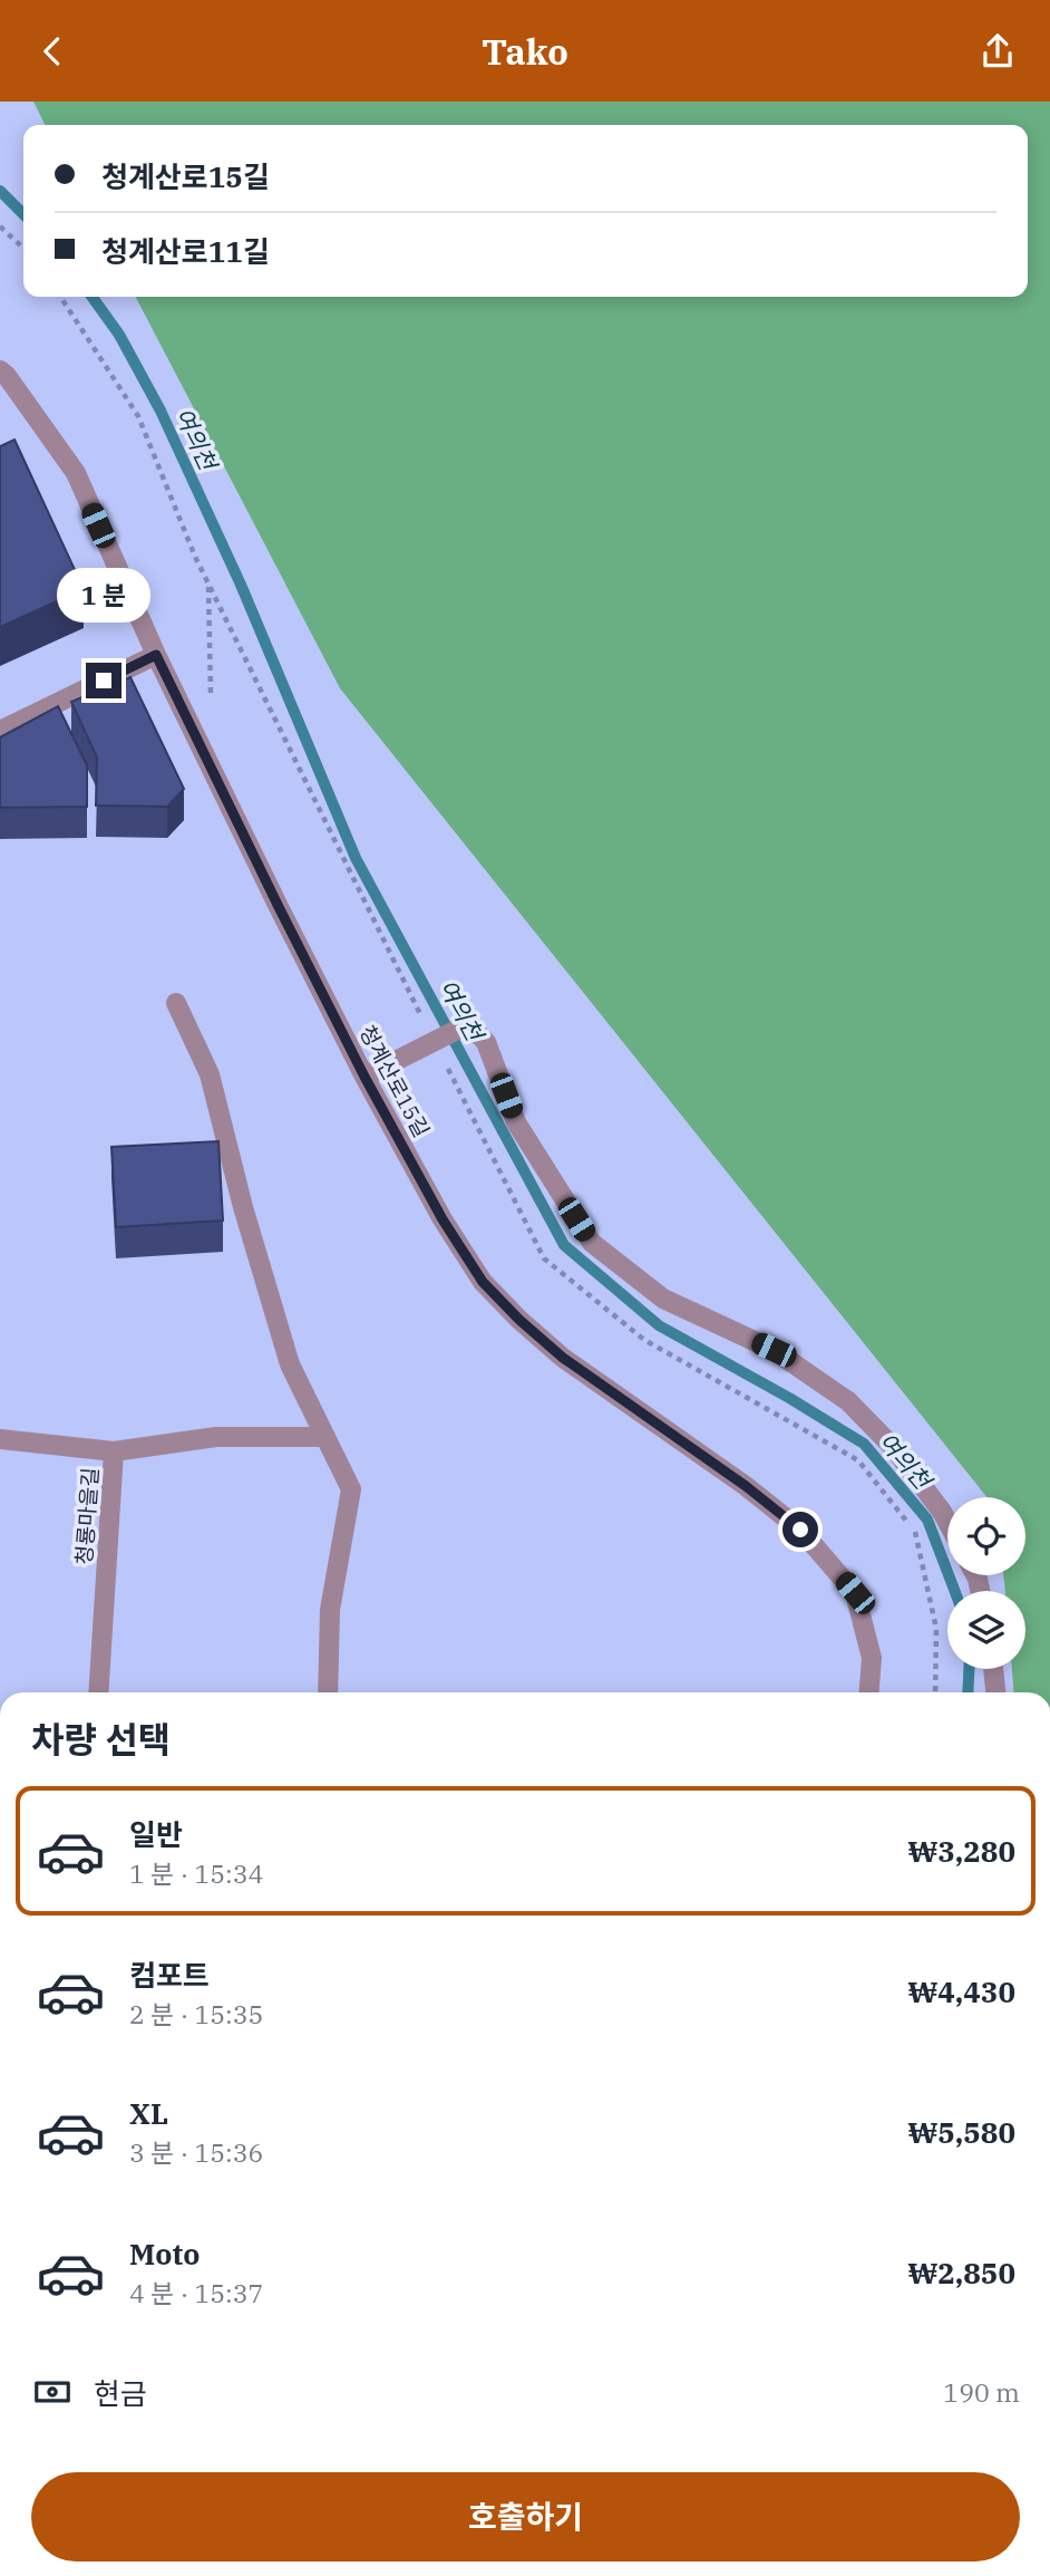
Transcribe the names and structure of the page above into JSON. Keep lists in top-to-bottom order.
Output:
{
  "streets": {
    "street": ["청계산로15길", "청룡마을길"]
  },
  "water": ["여의천"],
  "page": {
    "header": "Tako",
    "banner": ["청계산로15길", "청계산로11길"],
    "bubble": "1 분",
    "heading": "차량 선택",
    "list": [
      {
        "name": "일반",
        "note": "1 분 · 15:34",
        "value": "₩3,280"
      },
      {
        "name": "컴포트",
        "note": "2 분 · 15:35",
        "value": "₩4,430"
      },
      {
        "name": "XL",
        "note": "3 분 · 15:36",
        "value": "₩5,580"
      },
      {
        "name": "Moto",
        "note": "4 분 · 15:37",
        "value": "₩2,850"
      }
    ],
    "pay": ["현금", "190 m"],
    "buttons": "호출하기"
  }
}
